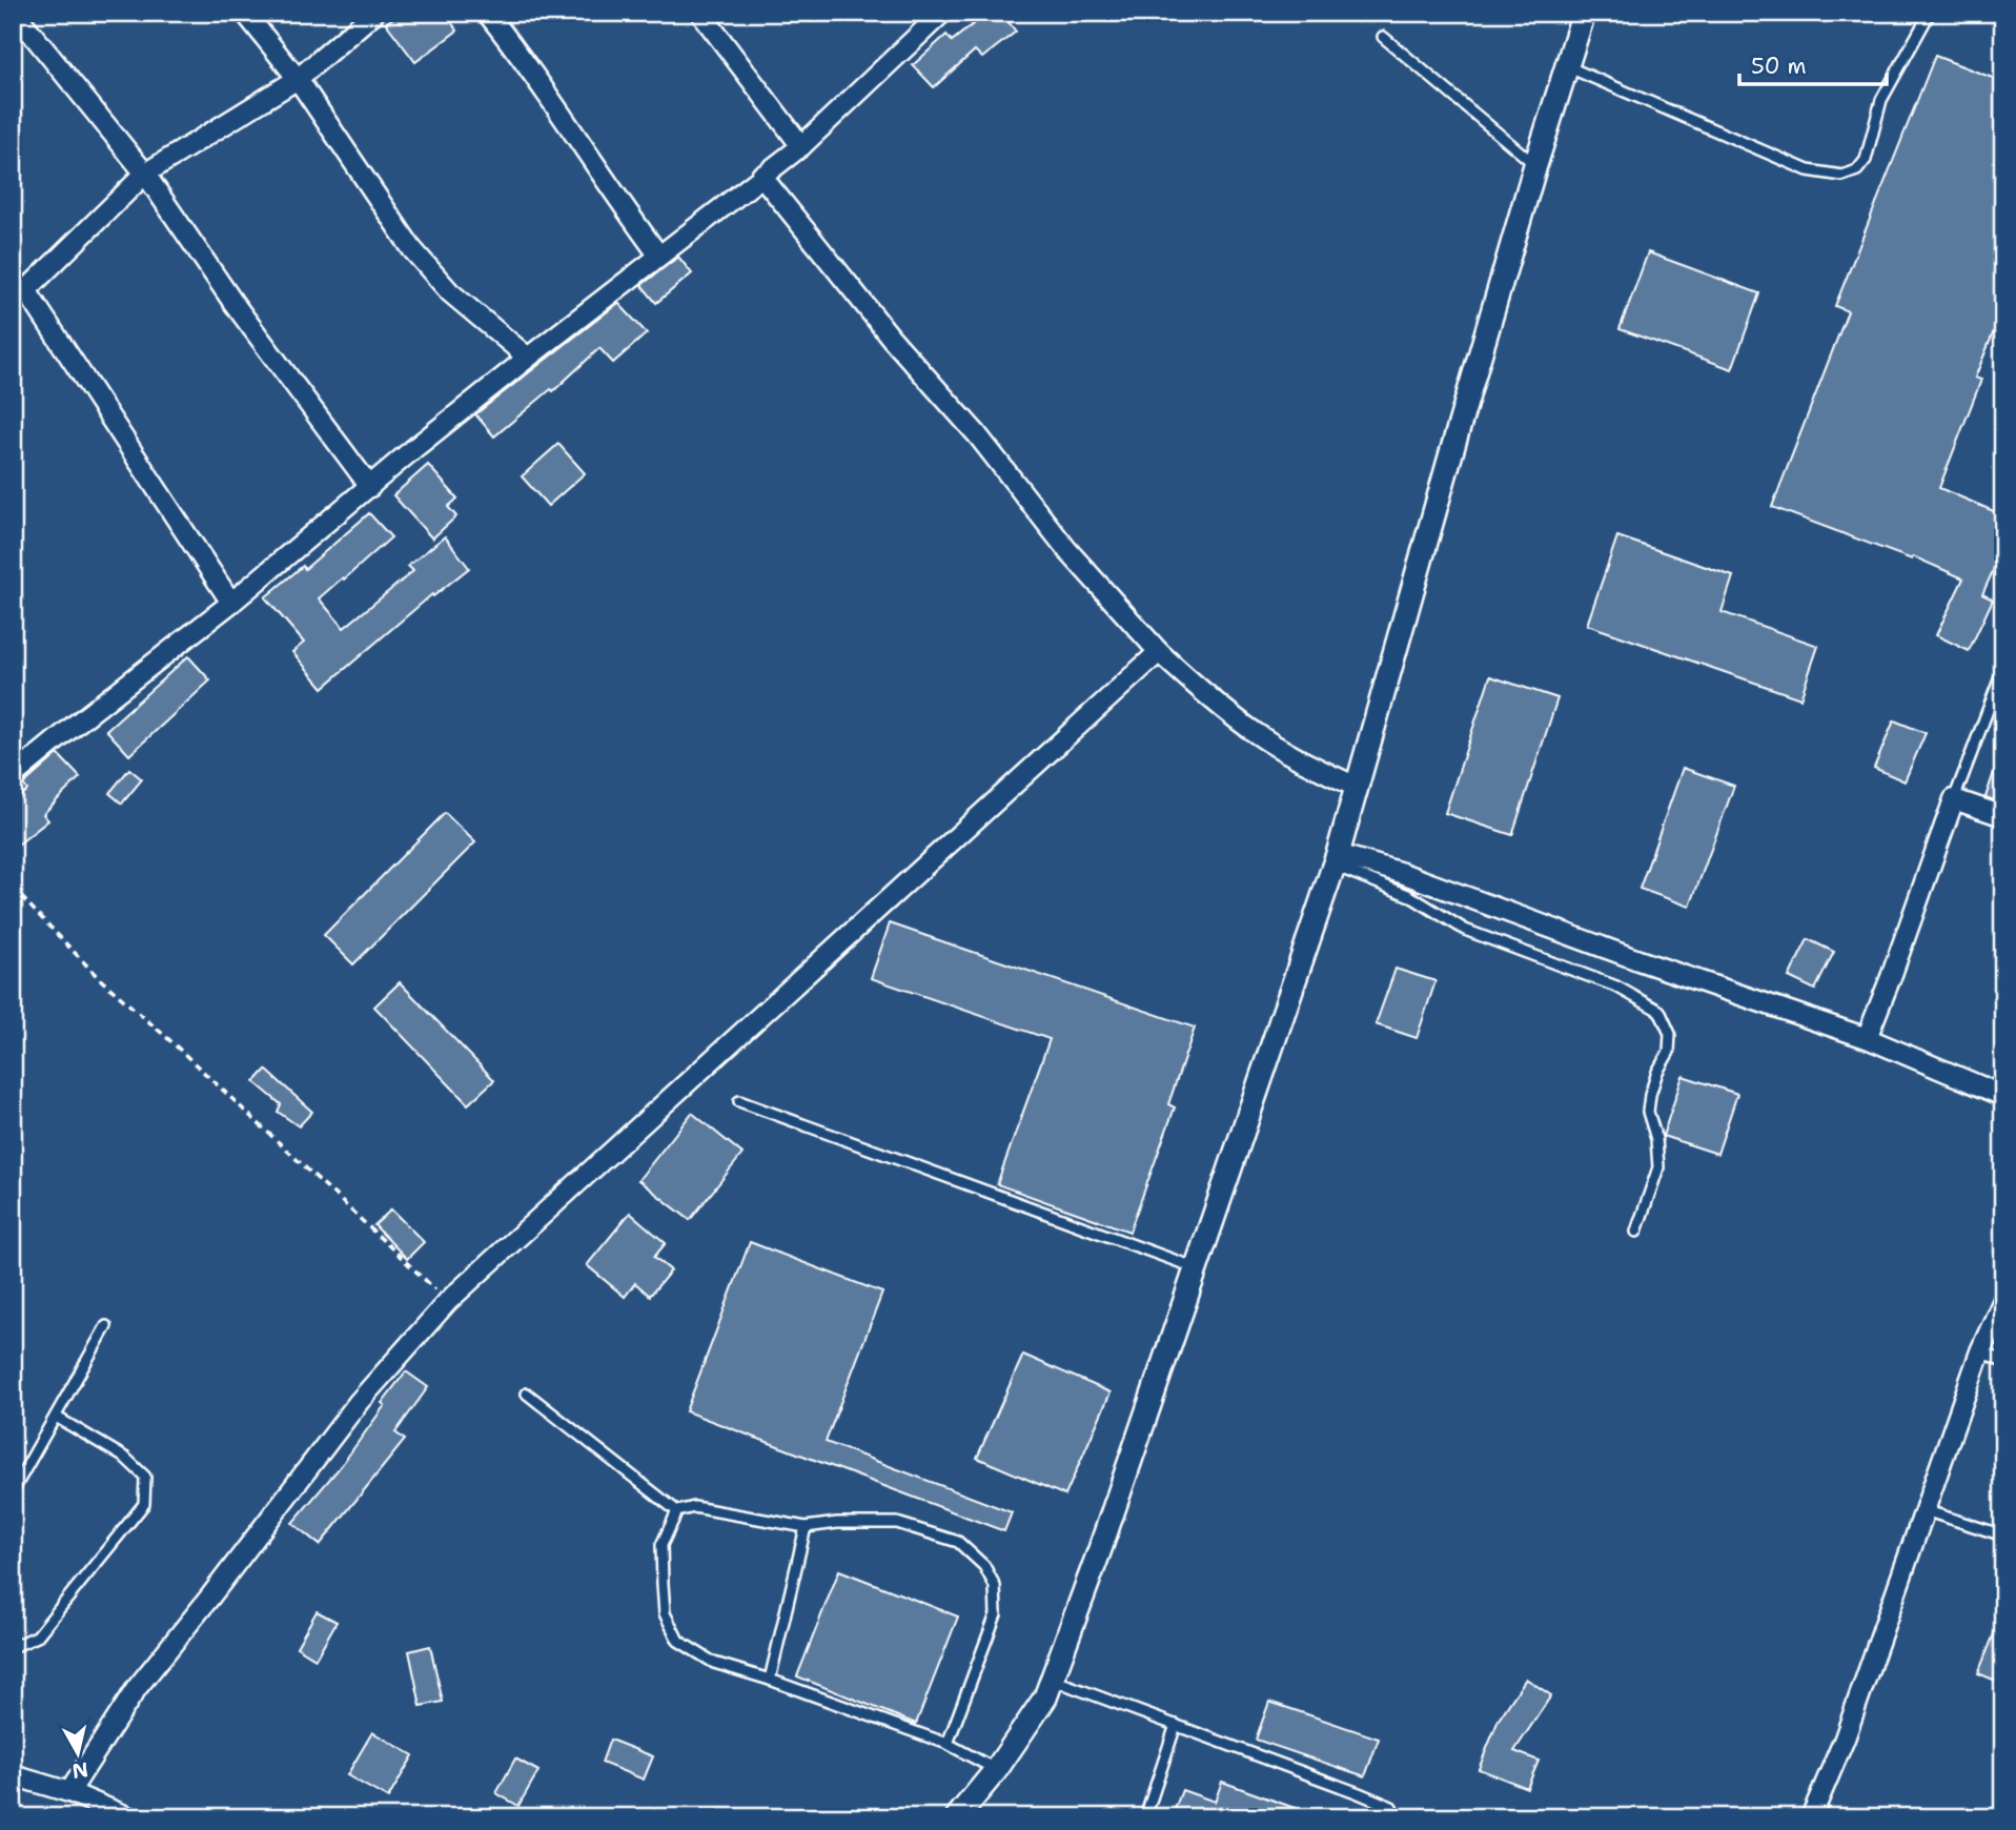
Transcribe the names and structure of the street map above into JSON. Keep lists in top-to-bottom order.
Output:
{
  "scale_bar": "50 m",
  "north": "bottom"
}
